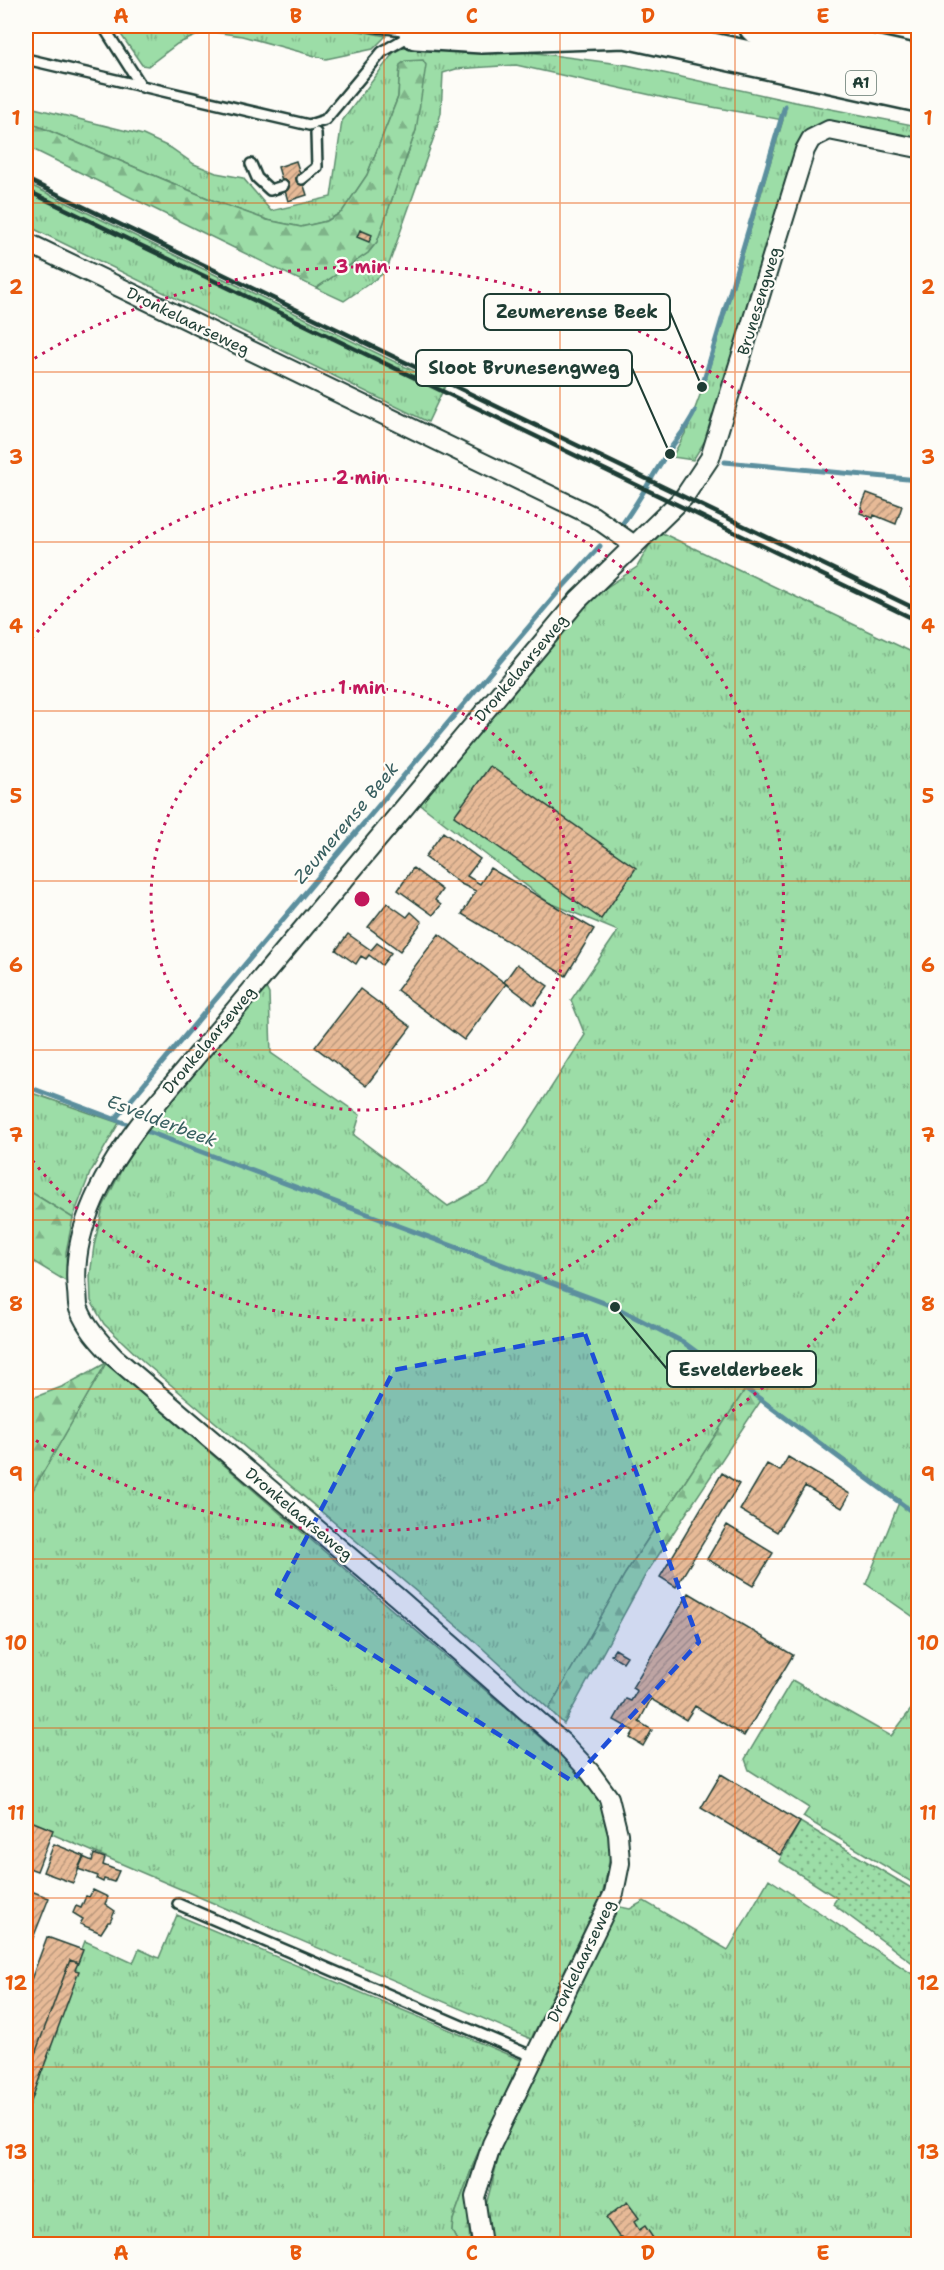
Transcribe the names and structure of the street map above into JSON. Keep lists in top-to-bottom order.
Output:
{
  "streets": {
    "highway": ["A1"],
    "street": ["Brunesengweg", "Dronkelaarseweg"]
  },
  "crossings": [
    ["Brunesengweg", "Dronkelaarseweg"]
  ],
  "water": ["Zeumerense Beek", "Esvelderbeek"],
  "places": ["Zeumerense Beek", "Sloot Brunesengweg", "Esvelderbeek"],
  "grid": {
    "columns": [
      "A",
      "B",
      "C",
      "D",
      "E"
    ],
    "rows": [
      "1",
      "2",
      "3",
      "4",
      "5",
      "6",
      "7",
      "8",
      "9",
      "10",
      "11",
      "12",
      "13"
    ]
  },
  "rings": ["3 min", "2 min", "1 min"]
}
